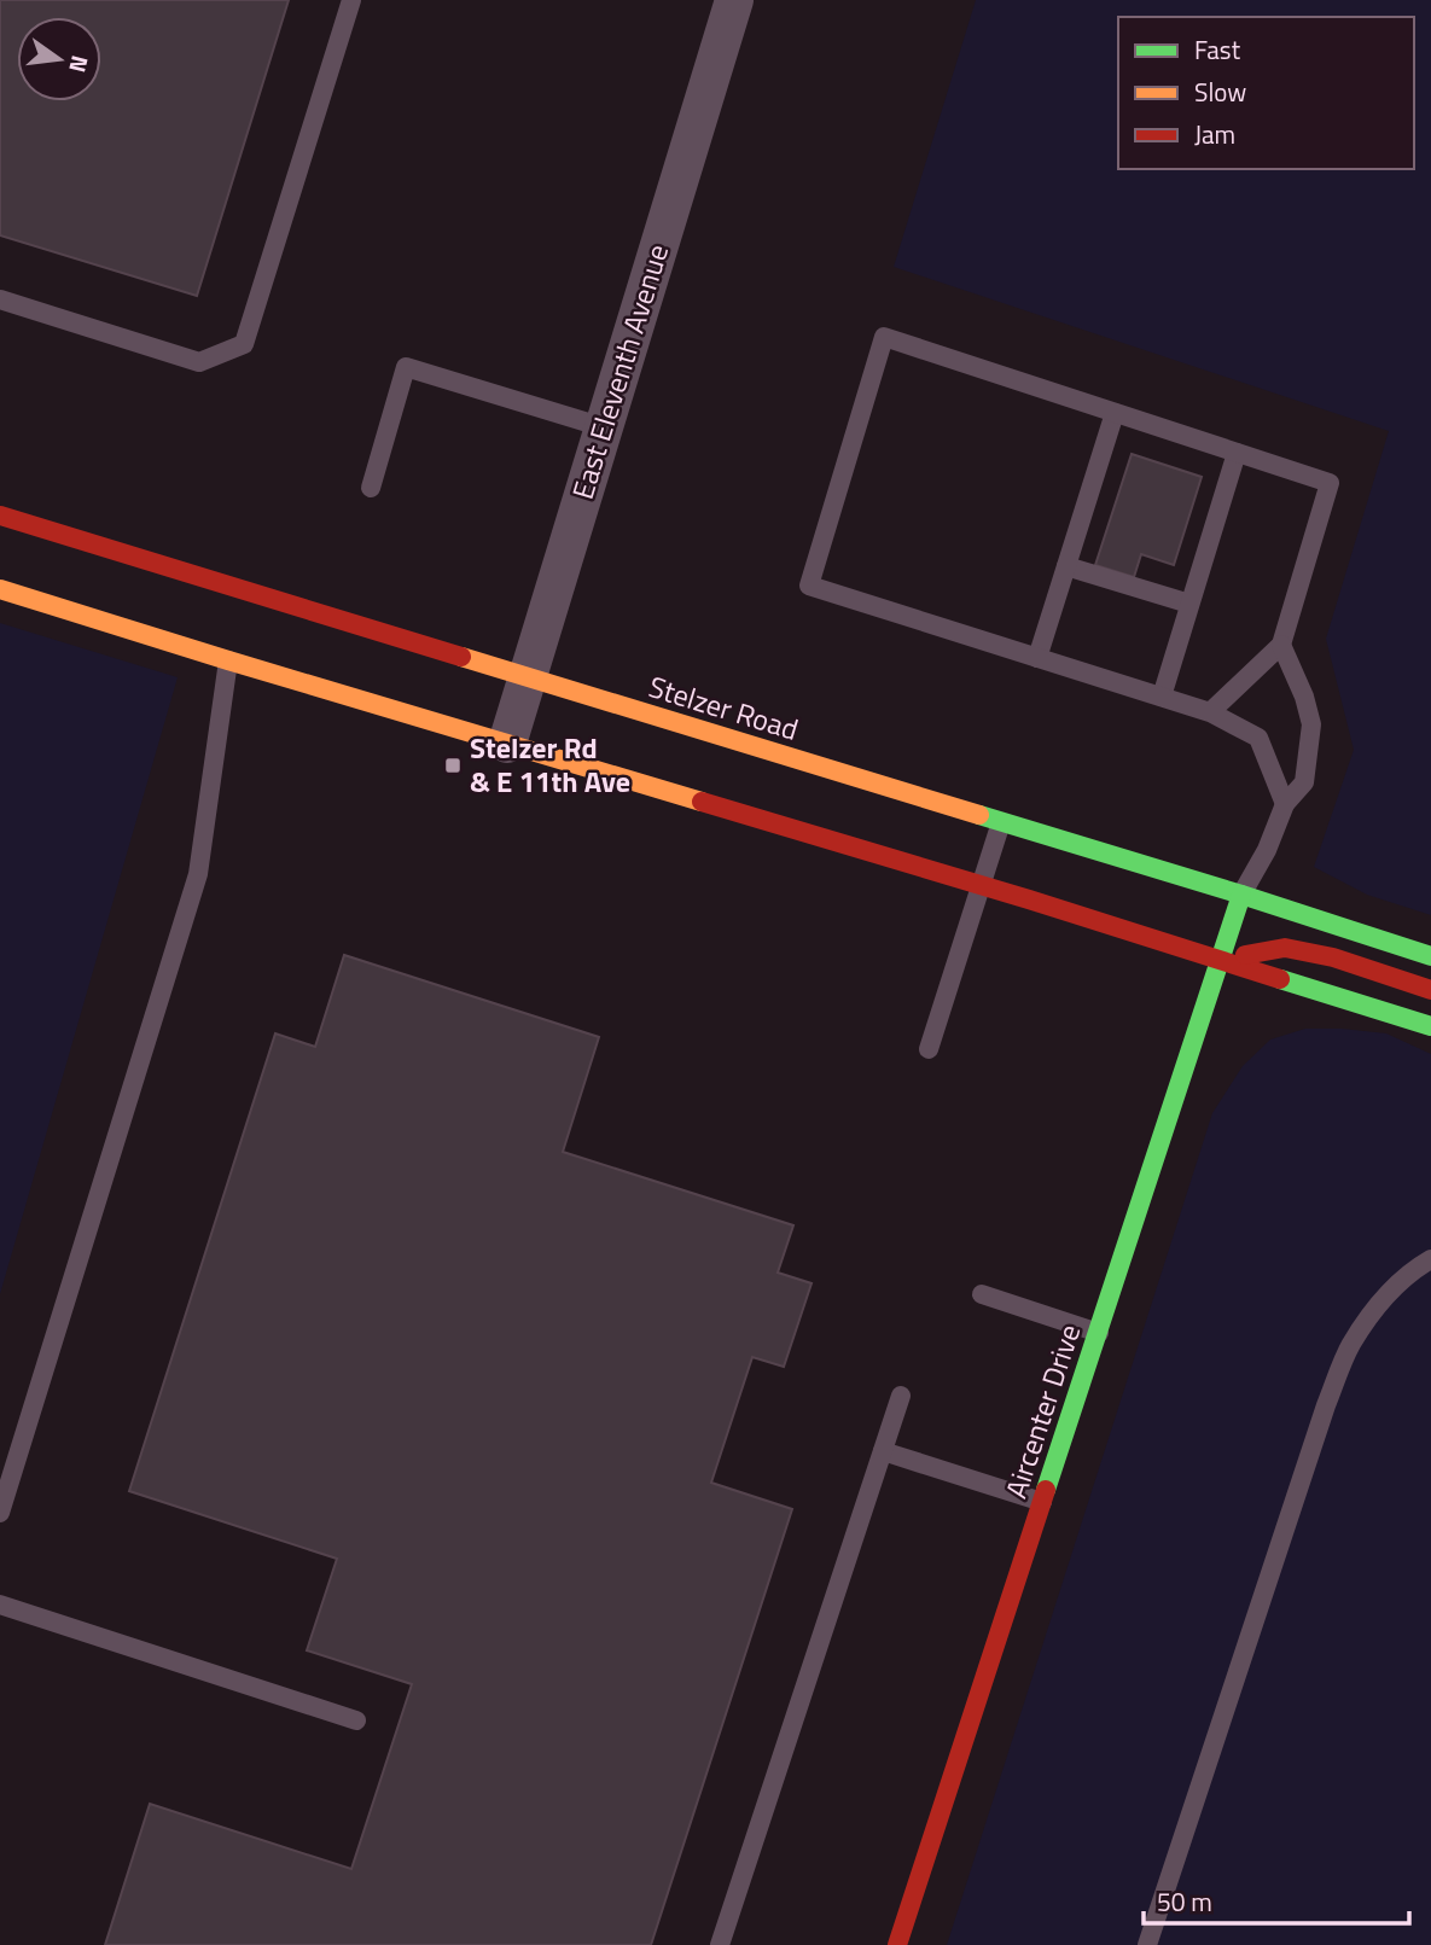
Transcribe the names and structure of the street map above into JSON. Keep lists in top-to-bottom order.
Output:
{
  "streets": {
    "main road": ["Stelzer Road", "Aircenter Drive"],
    "street": ["East Eleventh Avenue"]
  },
  "crossings": [
    ["East Eleventh Avenue", "Stelzer Road"],
    ["Stelzer Road", "Aircenter Drive"]
  ],
  "places": {
    "transit": ["Stelzer Rd & E 11th Ave"]
  },
  "legend": ["Fast", "Slow", "Jam"],
  "scale_bar": "50 m",
  "north": "right"
}
